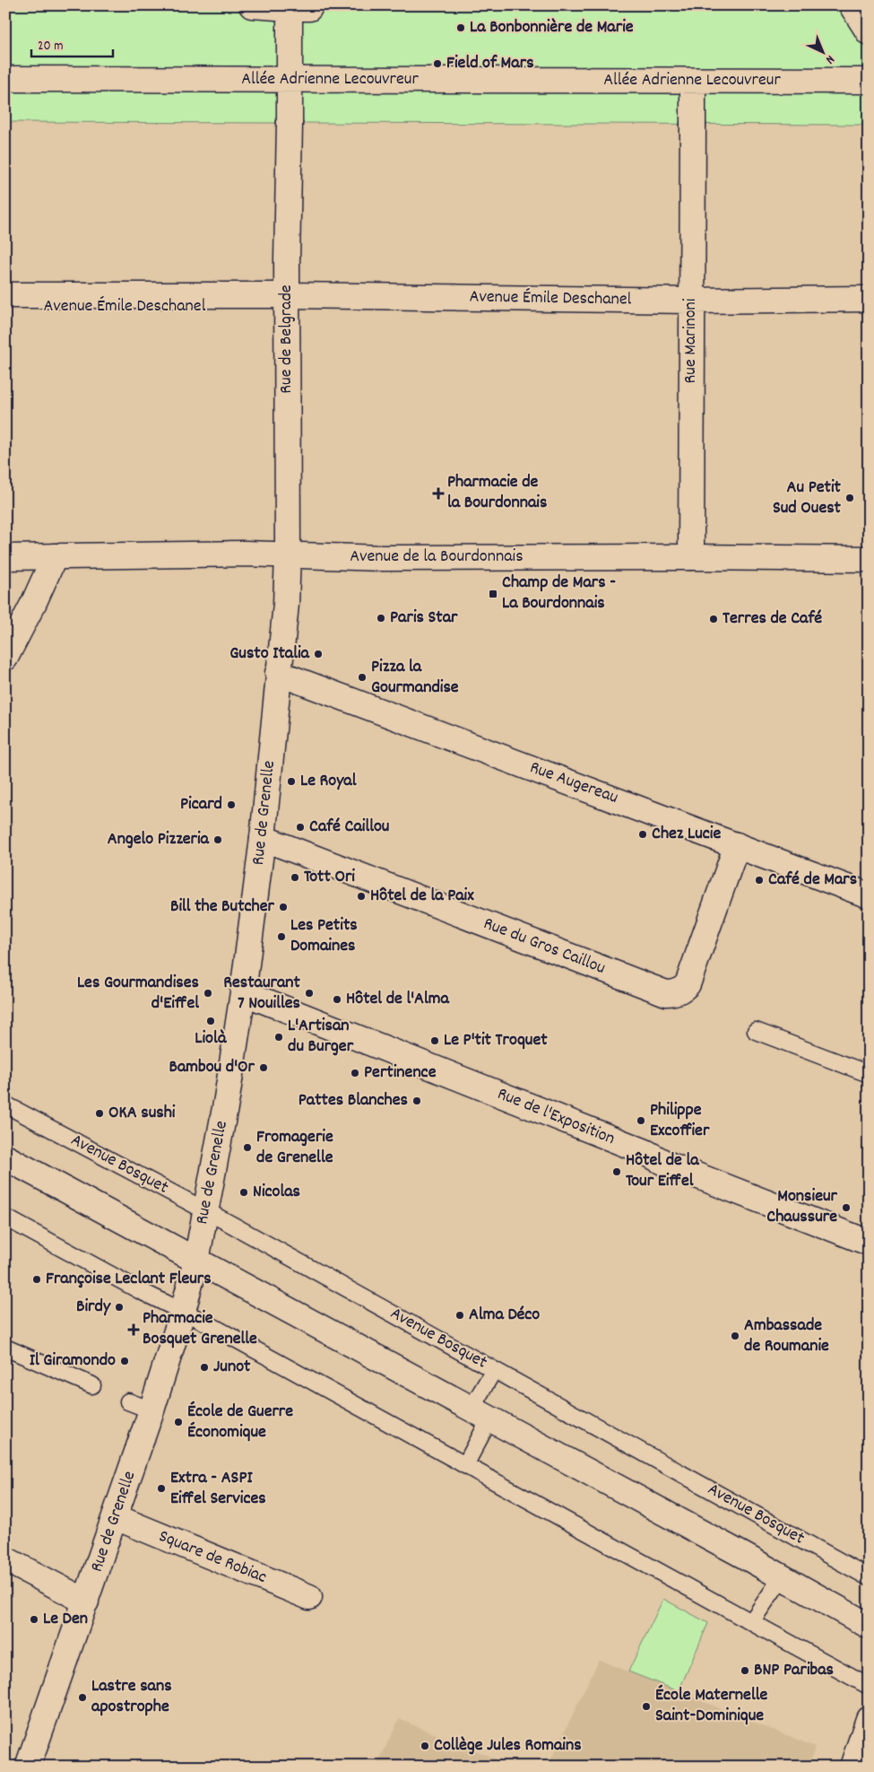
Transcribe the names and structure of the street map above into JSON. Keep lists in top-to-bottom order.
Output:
{
  "streets": {
    "street": [
      "Allée Adrienne Lecouvreur",
      "Avenue Émile Deschanel",
      "Rue de Belgrade",
      "Rue Marinoni",
      "Avenue de la Bourdonnais",
      "Rue Augereau",
      "Rue de Grenelle",
      "Rue du Gros Caillou",
      "Rue de l'Exposition",
      "Square de Robiac"
    ],
    "lane": ["Avenue Bosquet"]
  },
  "crossings": [
    ["Allée Adrienne Lecouvreur", "Rue de Belgrade"],
    ["Allée Adrienne Lecouvreur", "Rue Marinoni"],
    ["Avenue Émile Deschanel", "Rue de Belgrade"],
    ["Avenue Émile Deschanel", "Rue Marinoni"],
    ["Rue de Belgrade", "Avenue de la Bourdonnais"],
    ["Rue de Belgrade", "Rue de Grenelle"],
    ["Rue Marinoni", "Avenue de la Bourdonnais"],
    ["Avenue de la Bourdonnais", "Rue de Grenelle"],
    ["Rue Augereau", "Rue de Grenelle"],
    ["Rue Augereau", "Rue du Gros Caillou"],
    ["Rue de Grenelle", "Rue du Gros Caillou"],
    ["Rue de Grenelle", "Rue de l'Exposition"],
    ["Rue de Grenelle", "Avenue Bosquet"],
    ["Rue de Grenelle", "Square de Robiac"]
  ],
  "places": {
    "other": [
      "La Bonbonnière de Marie",
      "Field of Mars",
      "Au Petit Sud Ouest",
      "Paris Star",
      "Terres de Café",
      "Gusto Italia",
      "Pizza la Gourmandise",
      "Le Royal",
      "Picard",
      "Café Caillou",
      "Chez Lucie",
      "Angelo Pizzeria",
      "Tott Ori",
      "Café de Mars",
      "Hôtel de la Paix",
      "Bill the Butcher",
      "Les Petits Domaines",
      "Les Gourmandises d'Eiffel",
      "Restaurant 7 Nouilles",
      "Hôtel de l'Alma",
      "Liolà",
      "L'Artisan du Burger",
      "Le P'tit Troquet",
      "Bambou d'Or",
      "Pertinence",
      "Pattes Blanches",
      "OKA sushi",
      "Philippe Excoffier",
      "Fromagerie de Grenelle",
      "Hôtel de la Tour Eiffel",
      "Nicolas",
      "Monsieur Chaussure",
      "Françoise Leclant Fleurs",
      "Birdy",
      "Alma Déco",
      "Ambassade de Roumanie",
      "Il Giramondo",
      "Junot",
      "École de Guerre Économique",
      "Extra - ASPI Eiffel Services",
      "Le Den",
      "BNP Paribas",
      "Lastre sans apostrophe",
      "École Maternelle Saint-Dominique",
      "Collège Jules Romains"
    ],
    "health": ["Pharmacie de la Bourdonnais", "Pharmacie Bosquet Grenelle"],
    "transit": ["Champ de Mars - La Bourdonnais"]
  },
  "scale_bar": "20 m",
  "north": "bottom right"
}
